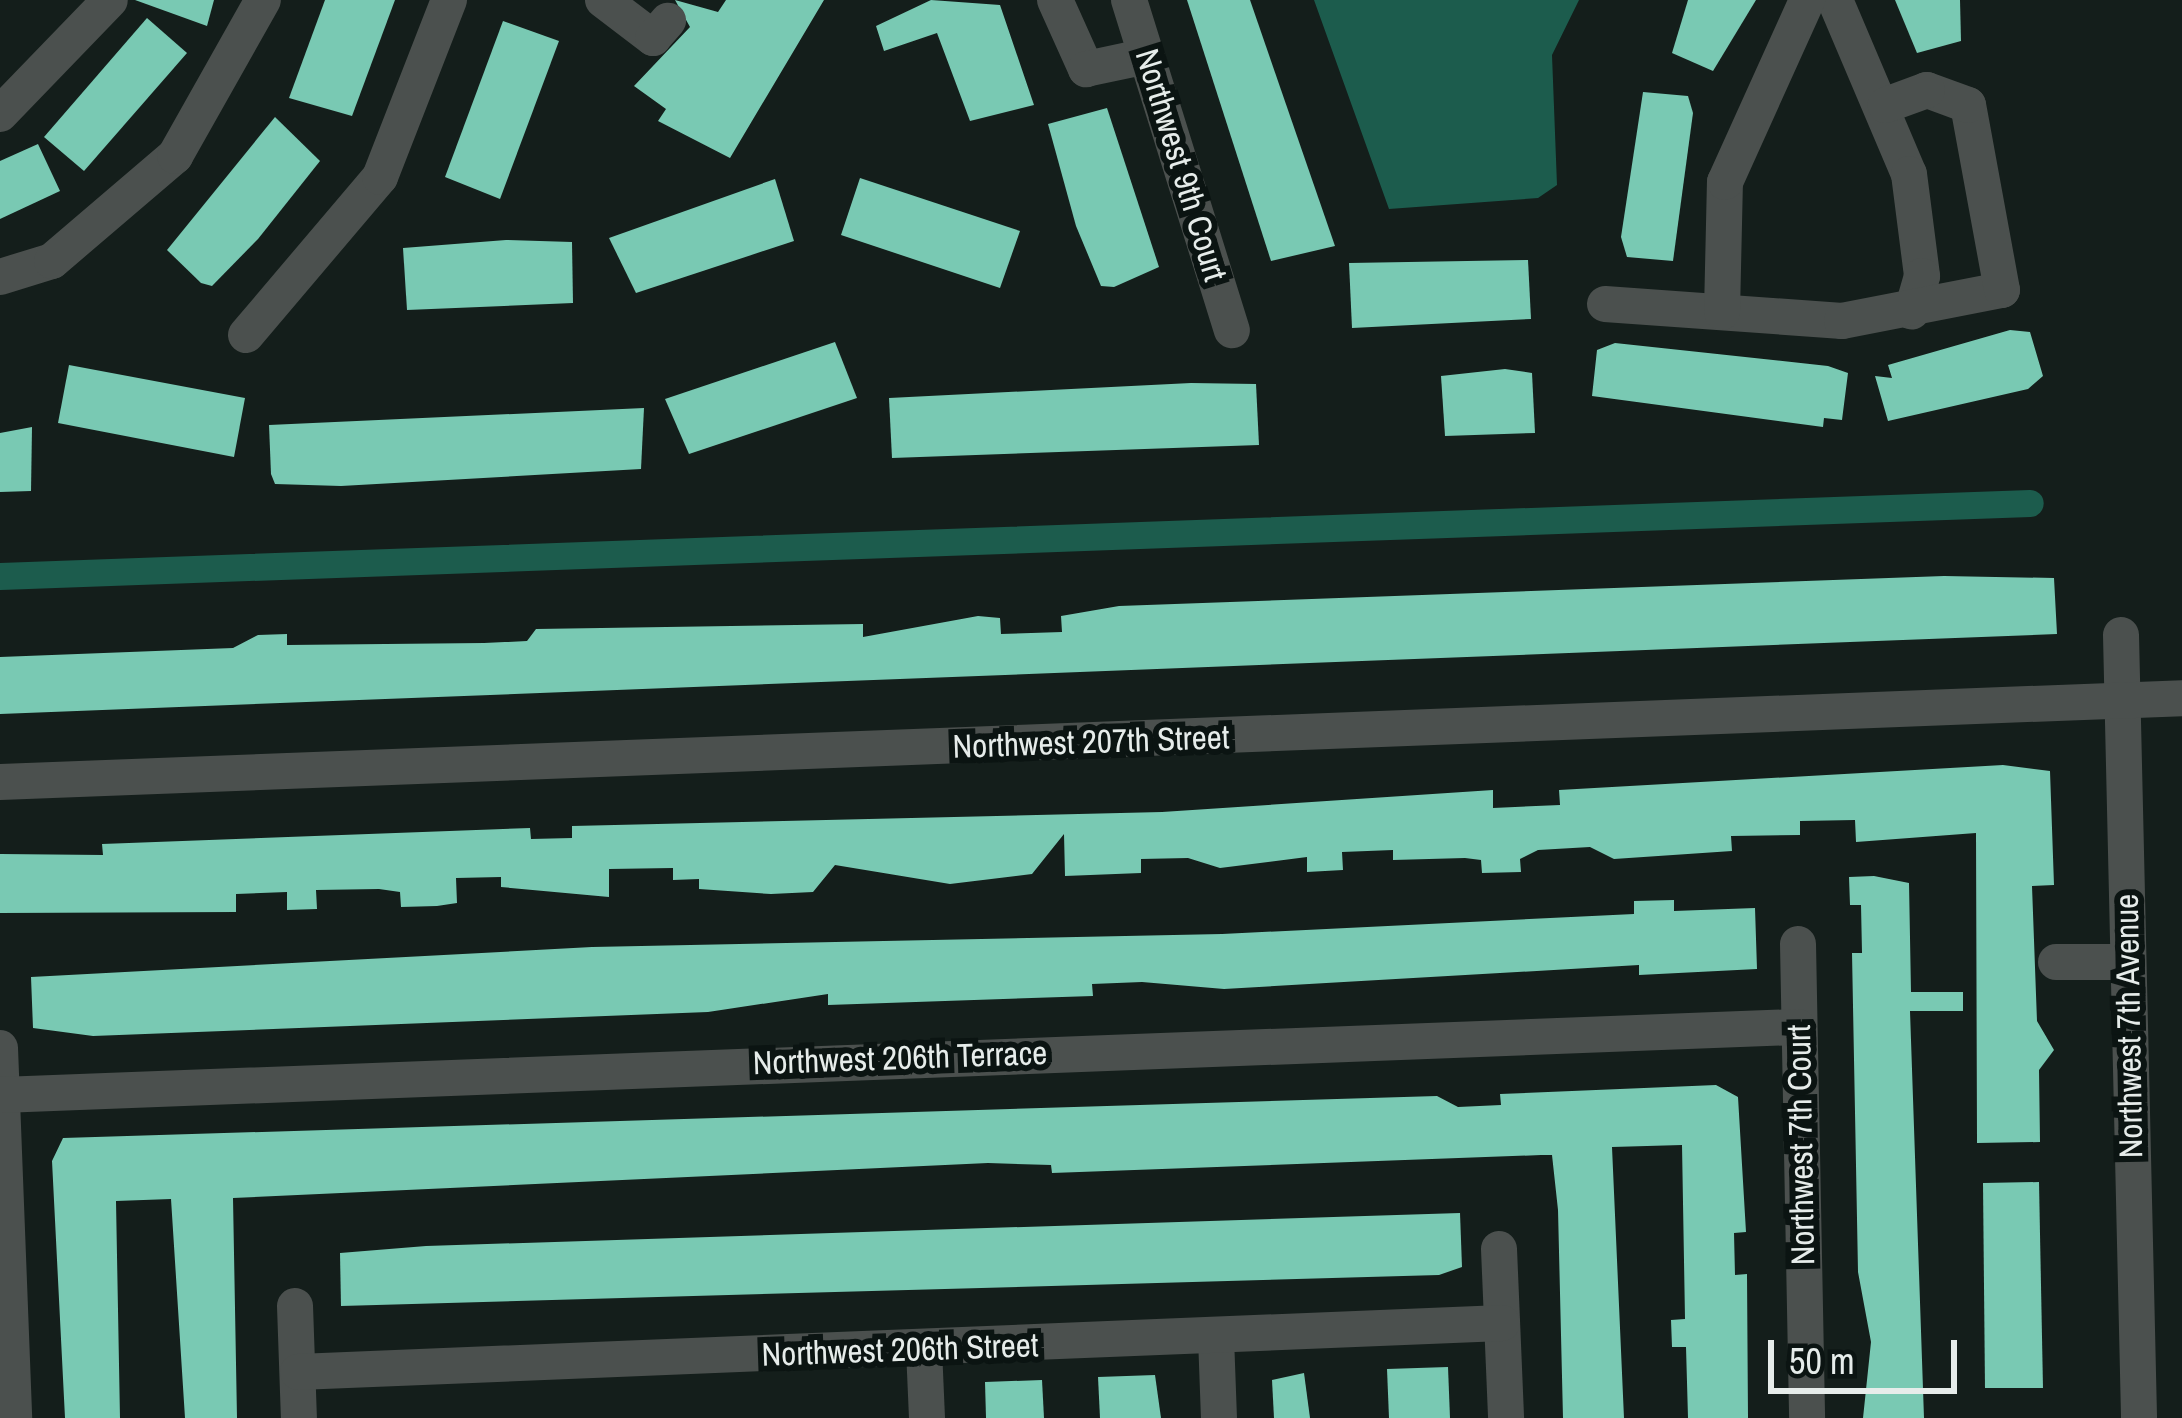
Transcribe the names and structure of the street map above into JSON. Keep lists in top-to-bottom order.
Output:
{
  "streets": {
    "street": [
      "Northwest 9th Court",
      "Northwest 207th Street",
      "Northwest 7th Avenue",
      "Northwest 206th Terrace",
      "Northwest 7th Court",
      "Northwest 206th Street"
    ]
  },
  "crossings": [
    ["Northwest 207th Street", "Northwest 7th Avenue"],
    ["Northwest 206th Terrace", "Northwest 7th Court"]
  ],
  "scale_bar": "50 m"
}
